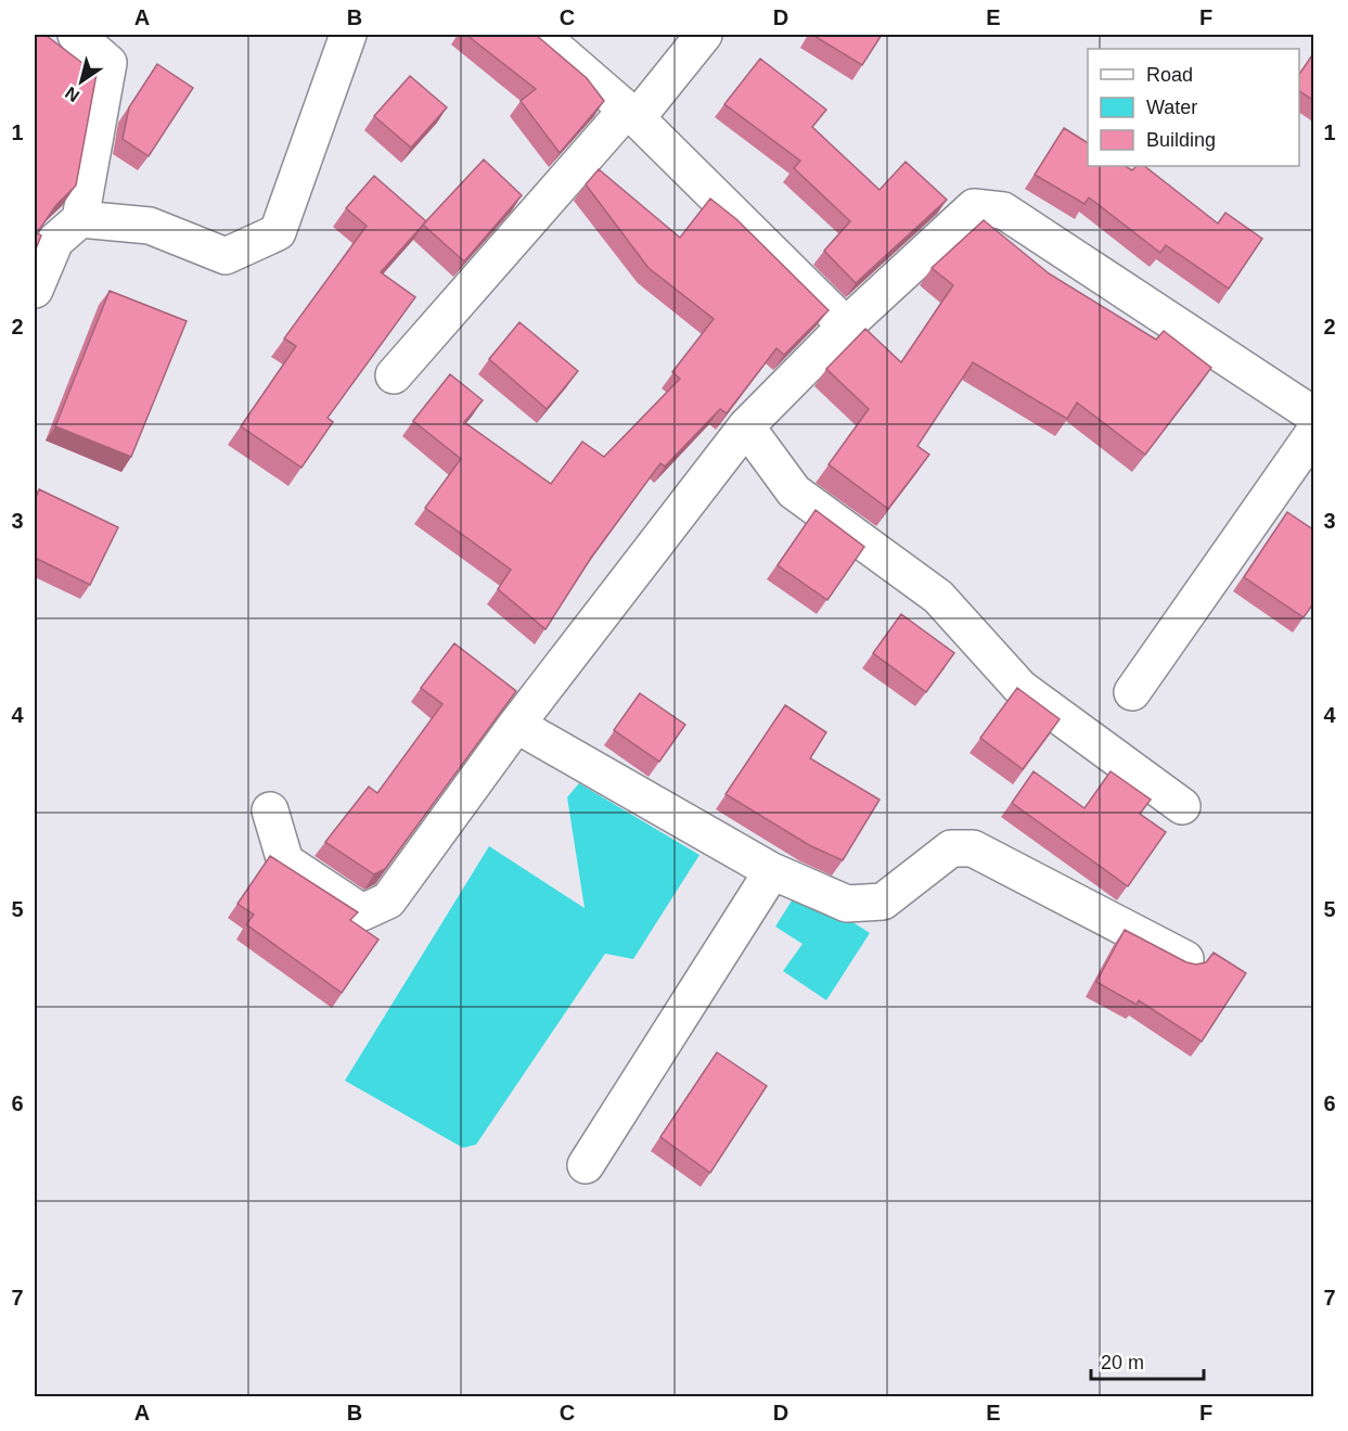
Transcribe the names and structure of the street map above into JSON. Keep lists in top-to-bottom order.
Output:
{
  "legend": ["Road", "Water", "Building"],
  "scale_bar": "20 m",
  "north": "bottom left",
  "grid": {
    "columns": [
      "A",
      "B",
      "C",
      "D",
      "E",
      "F"
    ],
    "rows": [
      "1",
      "2",
      "3",
      "4",
      "5",
      "6",
      "7"
    ]
  }
}
